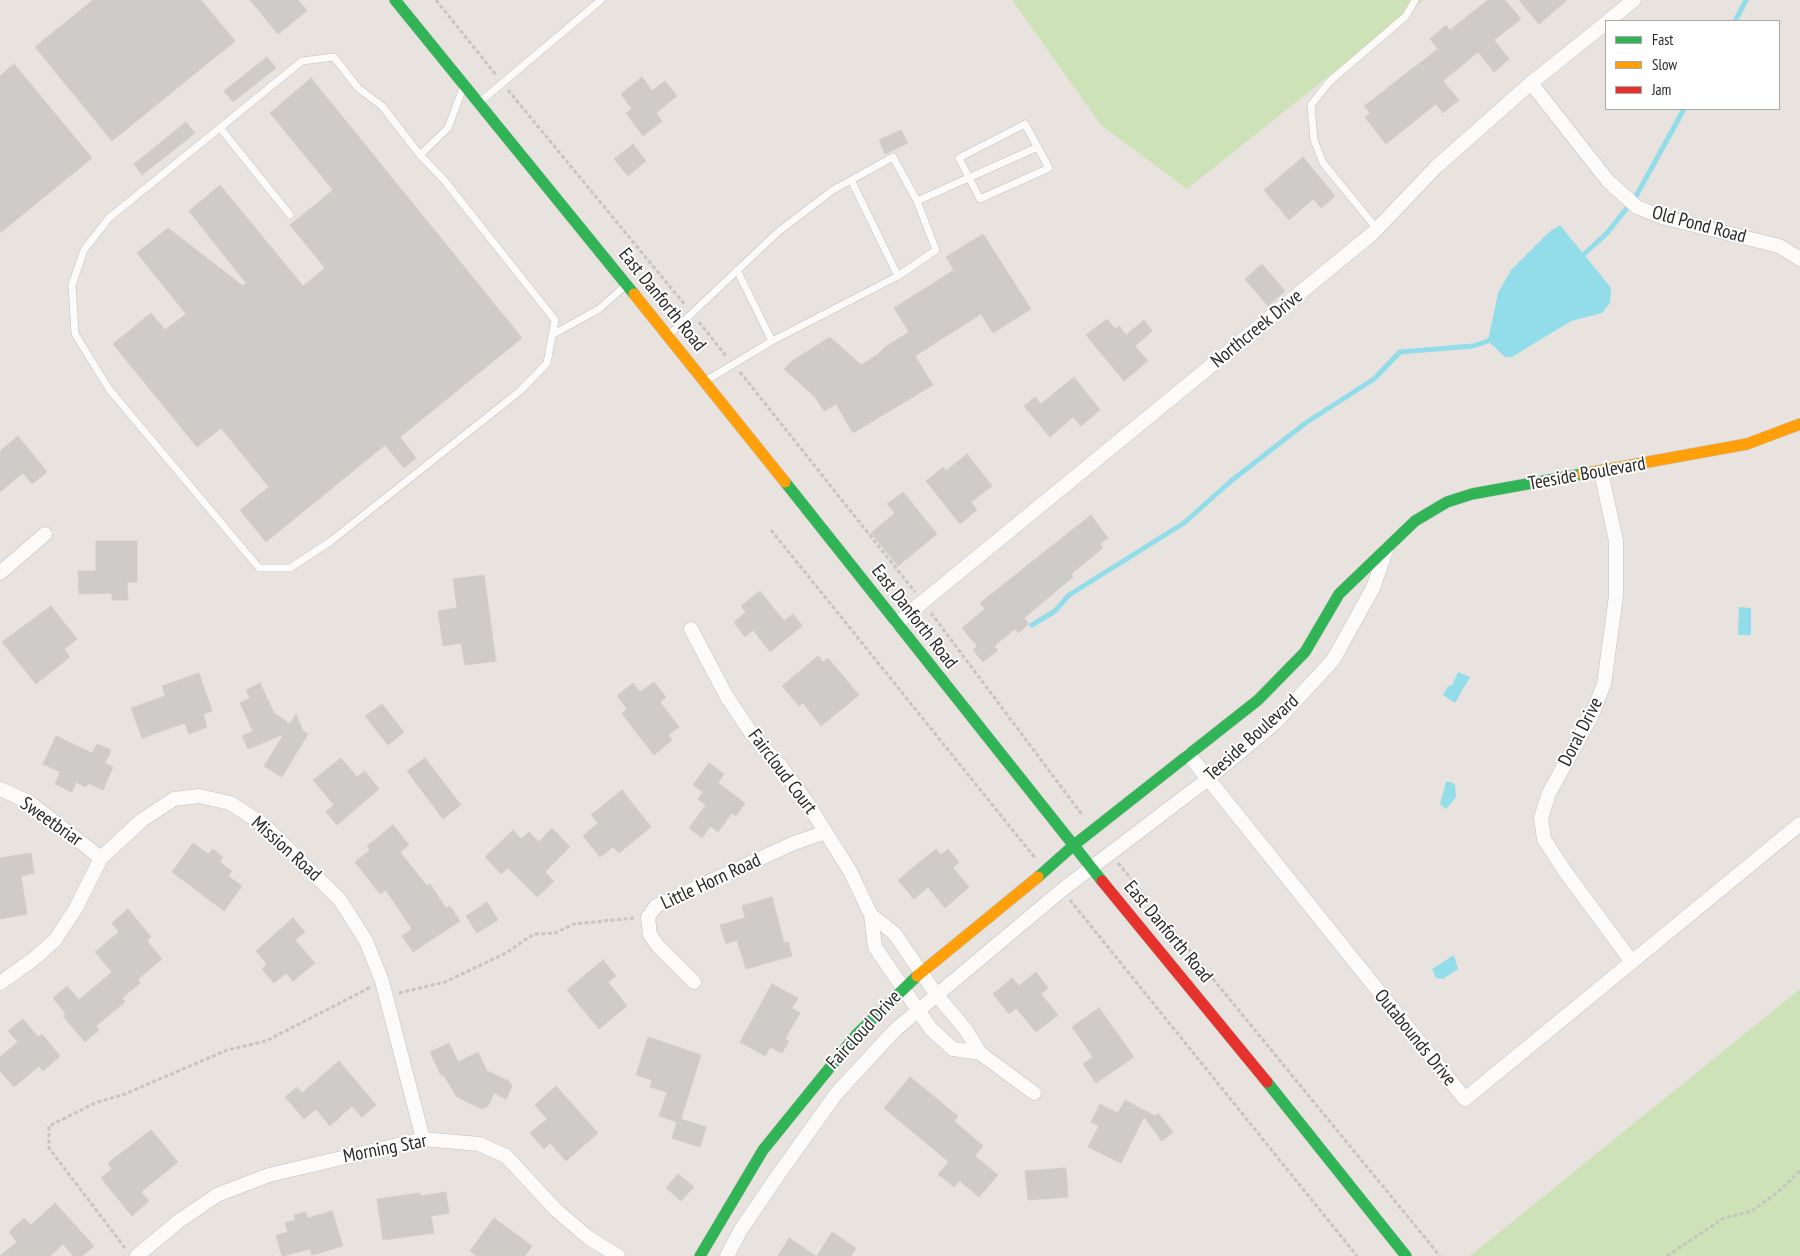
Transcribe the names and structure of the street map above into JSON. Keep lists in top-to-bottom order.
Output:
{
  "streets": {
    "street": [
      "Old Pond Road",
      "East Danforth Road",
      "Northcreek Drive",
      "Teeside Boulevard",
      "Doral Drive",
      "Faircloud Court",
      "Sweetbriar",
      "Mission Road",
      "Little Horn Road",
      "Faircloud Drive",
      "Outabounds Drive",
      "Morning Star"
    ]
  },
  "crossings": [
    ["Old Pond Road", "Northcreek Drive"],
    ["East Danforth Road", "Northcreek Drive"],
    ["East Danforth Road", "Teeside Boulevard"],
    ["East Danforth Road", "Faircloud Drive"],
    ["Teeside Boulevard", "Doral Drive"],
    ["Teeside Boulevard", "Faircloud Drive"],
    ["Teeside Boulevard", "Outabounds Drive"],
    ["Doral Drive", "Outabounds Drive"],
    ["Faircloud Court", "Little Horn Road"],
    ["Faircloud Court", "Faircloud Drive"],
    ["Sweetbriar", "Mission Road"],
    ["Mission Road", "Morning Star"]
  ],
  "legend": ["Fast", "Slow", "Jam"]
}
